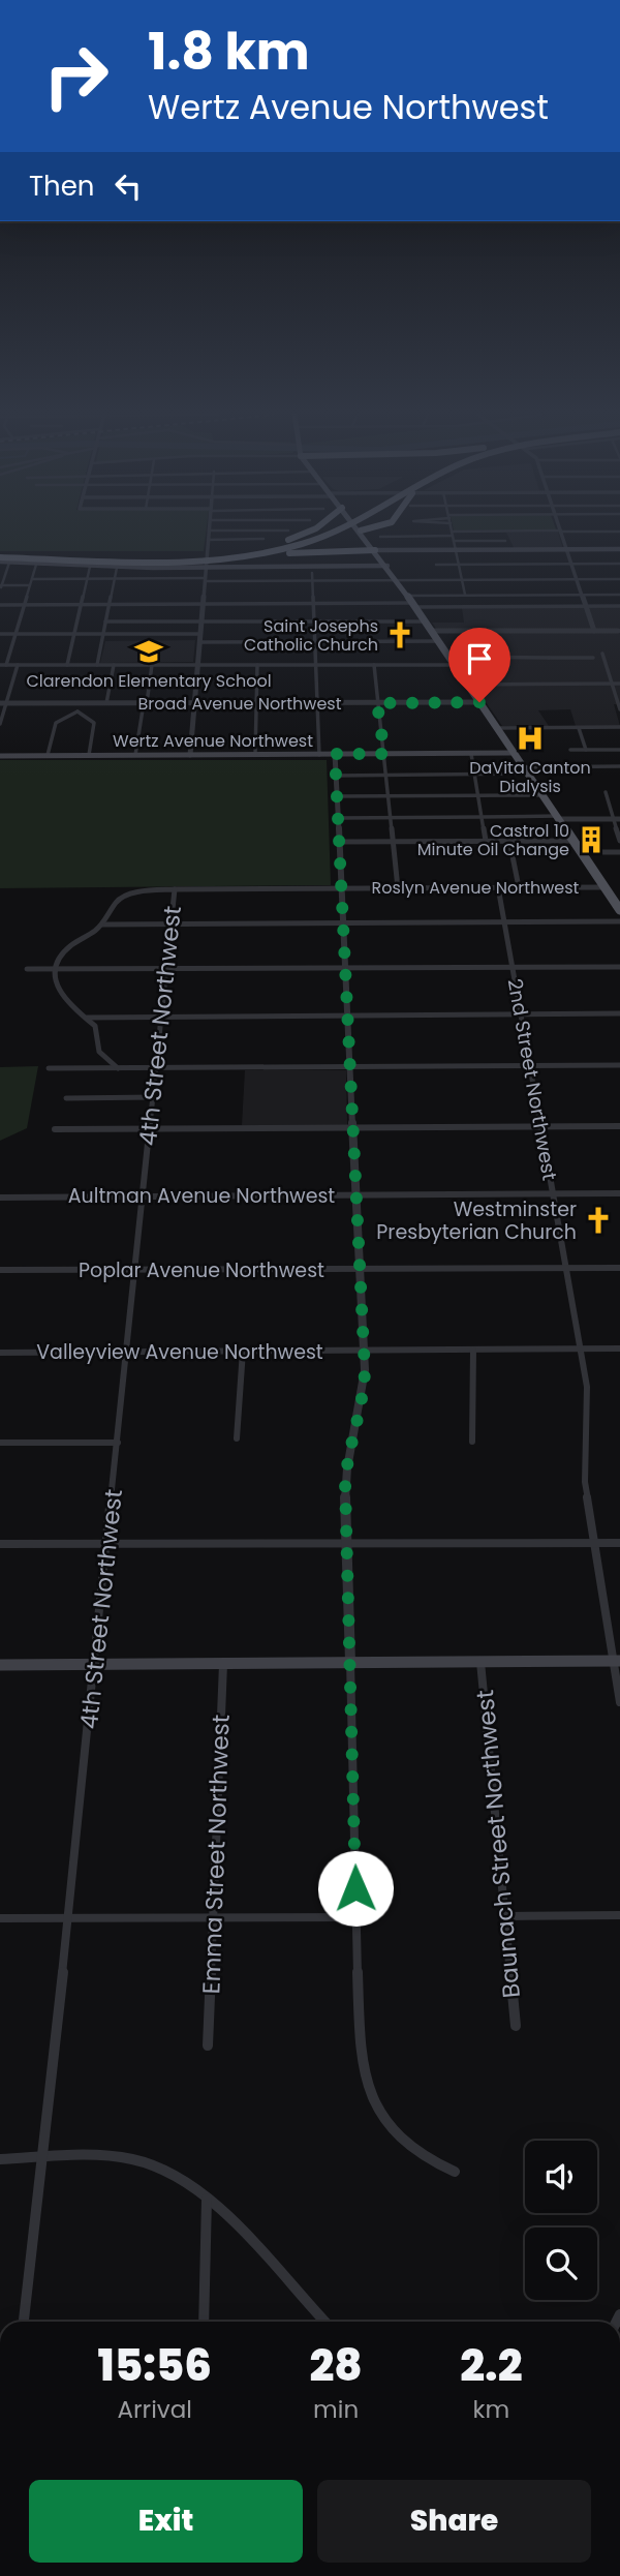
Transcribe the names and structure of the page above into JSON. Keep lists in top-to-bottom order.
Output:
{
  "streets": {
    "main road": ["Wertz Avenue Northwest"],
    "street": [
      "Broad Avenue Northwest",
      "Roslyn Avenue Northwest",
      "4th Street Northwest",
      "2nd Street Northwest",
      "Aultman Avenue Northwest",
      "Poplar Avenue Northwest",
      "Valleyview Avenue Northwest",
      "Baunach Street Northwest",
      "Emma Street Northwest"
    ]
  },
  "crossings": [
    ["Roslyn Avenue Northwest", "4th Street Northwest"],
    ["Roslyn Avenue Northwest", "2nd Street Northwest"],
    ["4th Street Northwest", "Aultman Avenue Northwest"],
    ["4th Street Northwest", "Poplar Avenue Northwest"],
    ["4th Street Northwest", "Valleyview Avenue Northwest"],
    ["2nd Street Northwest", "Aultman Avenue Northwest"],
    ["2nd Street Northwest", "Poplar Avenue Northwest"],
    ["2nd Street Northwest", "Valleyview Avenue Northwest"]
  ],
  "places": {
    "church": ["Saint Josephs Catholic Church", "Westminster Presbyterian Church"],
    "school or university": ["Clarendon Elementary School"],
    "hospital": ["DaVita Canton Dialysis"],
    "building": ["Castrol 10 Minute Oil Change"]
  },
  "page": {
    "turn": ["1.8 km", "Wertz Avenue Northwest"],
    "then": "Then",
    "eta": [
      "15:56",
      "Arrival",
      "28",
      "min",
      "2.2",
      "km"
    ],
    "buttons": ["Exit", "Share"]
  }
}
